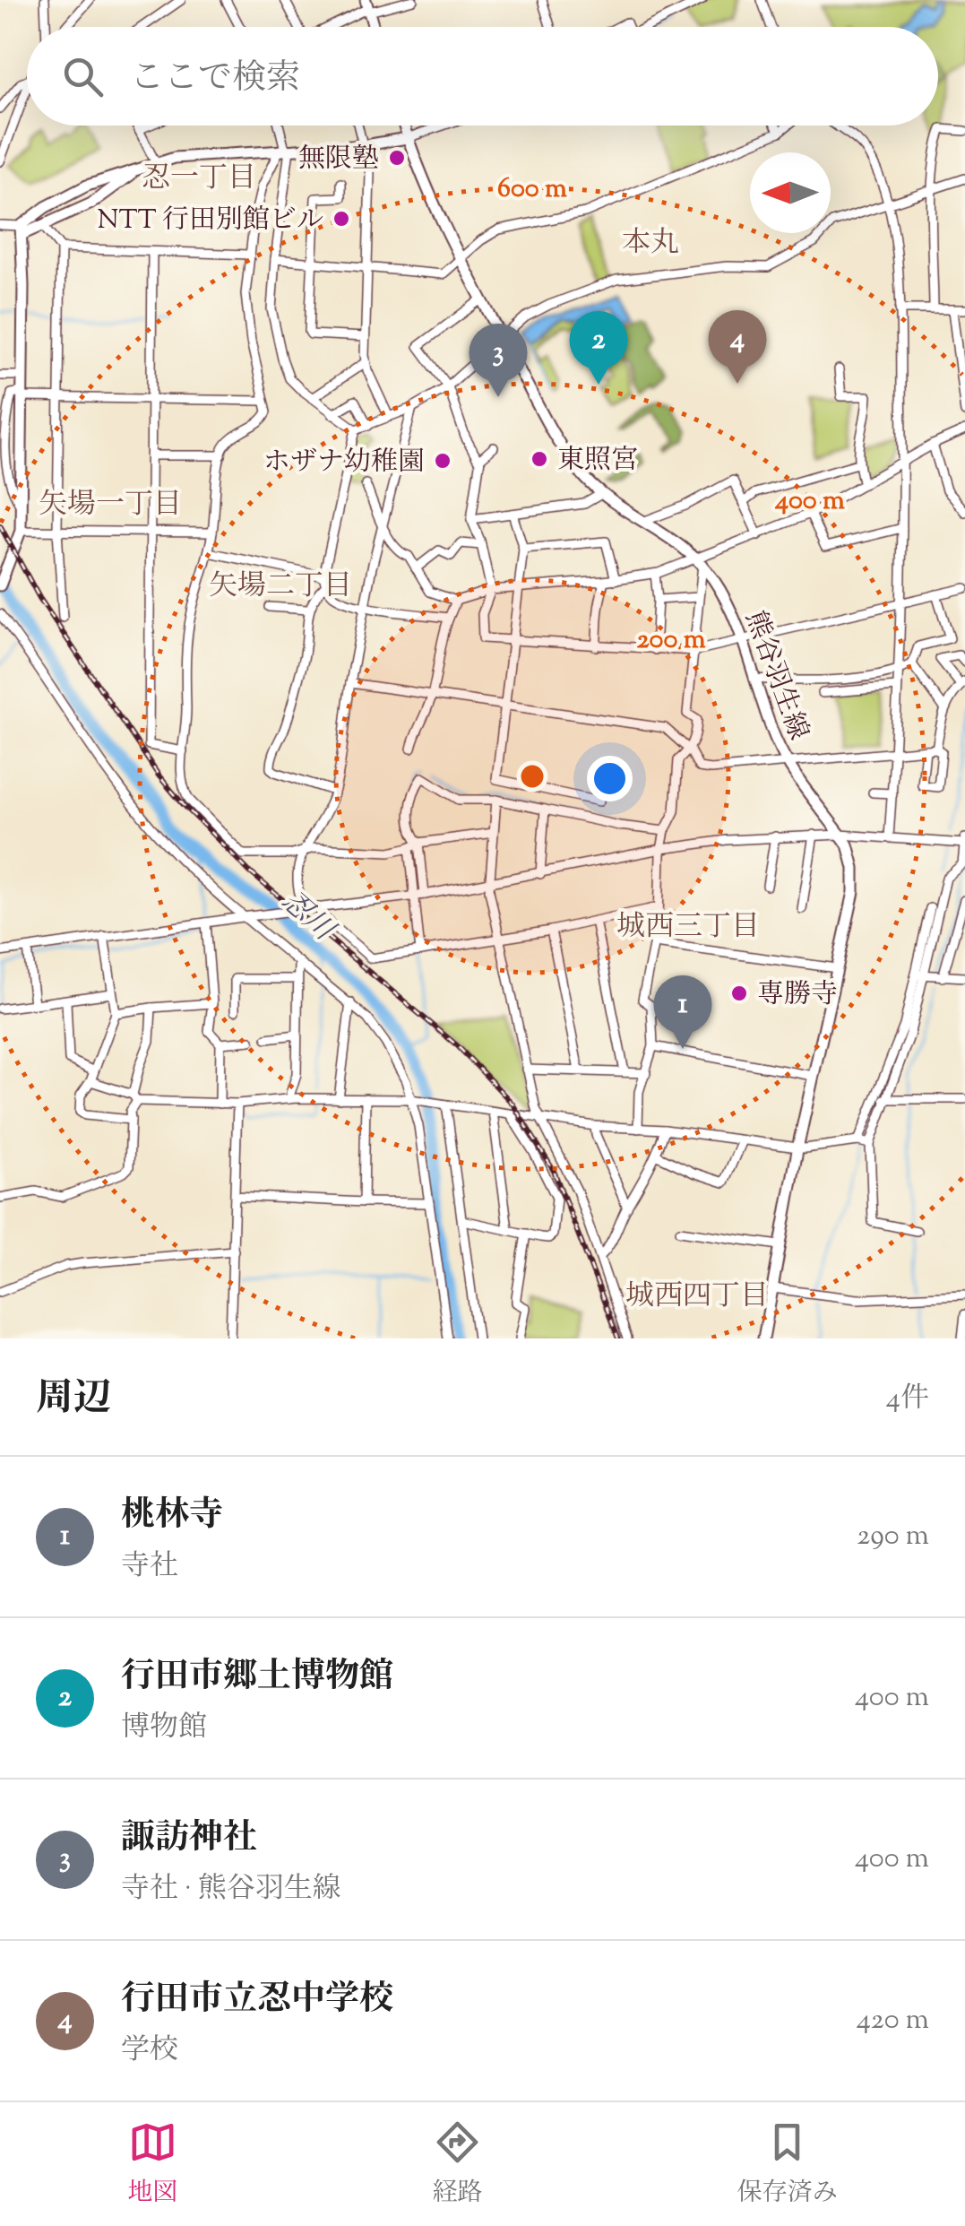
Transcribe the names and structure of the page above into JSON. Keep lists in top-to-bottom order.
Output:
{
  "streets": {
    "main road": ["熊谷羽生線"]
  },
  "districts": [
    "忍一丁目",
    "本丸",
    "矢場一丁目",
    "矢場二丁目",
    "城西三丁目",
    "城西四丁目"
  ],
  "water": ["忍川"],
  "places": [
    "無限塾",
    "NTT 行田別館ビル",
    "東照宮",
    "ホザナ幼稚園",
    "専勝寺"
  ],
  "north": "left",
  "page": {
    "search": "ここで検索",
    "pins": [
      "4",
      "2",
      "3",
      "1"
    ],
    "heading": ["周辺", "4件"],
    "list": [
      {
        "mark": "1",
        "name": "桃林寺",
        "note": "寺社",
        "value": "290 m"
      },
      {
        "mark": "2",
        "name": "行田市郷土博物館",
        "note": "博物館",
        "value": "400 m"
      },
      {
        "mark": "3",
        "name": "諏訪神社",
        "note": "寺社 · 熊谷羽生線",
        "value": "400 m"
      },
      {
        "mark": "4",
        "name": "行田市立忍中学校",
        "note": "学校",
        "value": "420 m"
      }
    ],
    "nav": ["地図", "経路", "保存済み"]
  },
  "rings": ["600 m", "400 m", "200 m"]
}
